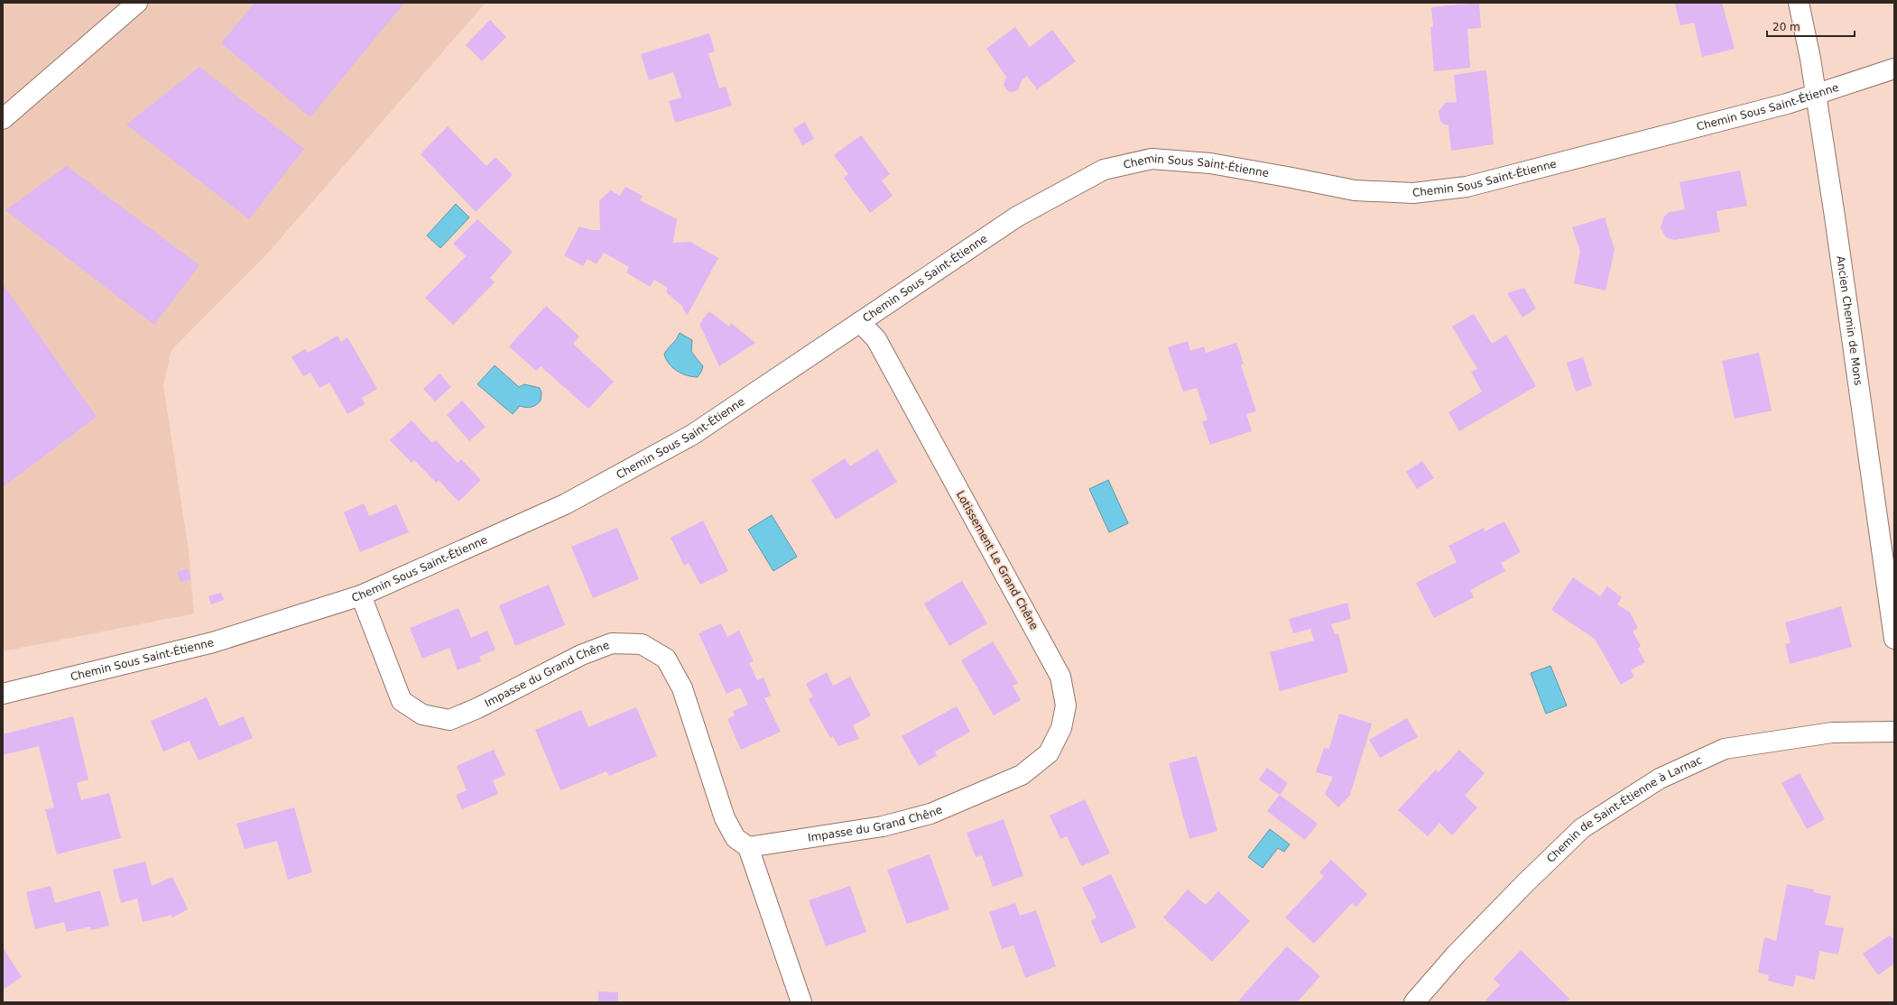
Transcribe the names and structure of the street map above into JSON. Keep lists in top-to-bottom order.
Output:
{
  "streets": {
    "street": [
      "Chemin Sous Saint-Étienne",
      "Ancien Chemin de Mons",
      "Lotissement Le Grand Chêne",
      "Impasse du Grand Chêne",
      "Chemin de Saint-Étienne à Larnac"
    ]
  },
  "crossings": [
    ["Chemin Sous Saint-Étienne", "Ancien Chemin de Mons"],
    ["Chemin Sous Saint-Étienne", "Lotissement Le Grand Chêne"],
    ["Chemin Sous Saint-Étienne", "Impasse du Grand Chêne"],
    ["Lotissement Le Grand Chêne", "Impasse du Grand Chêne"]
  ],
  "scale_bar": "20 m"
}
